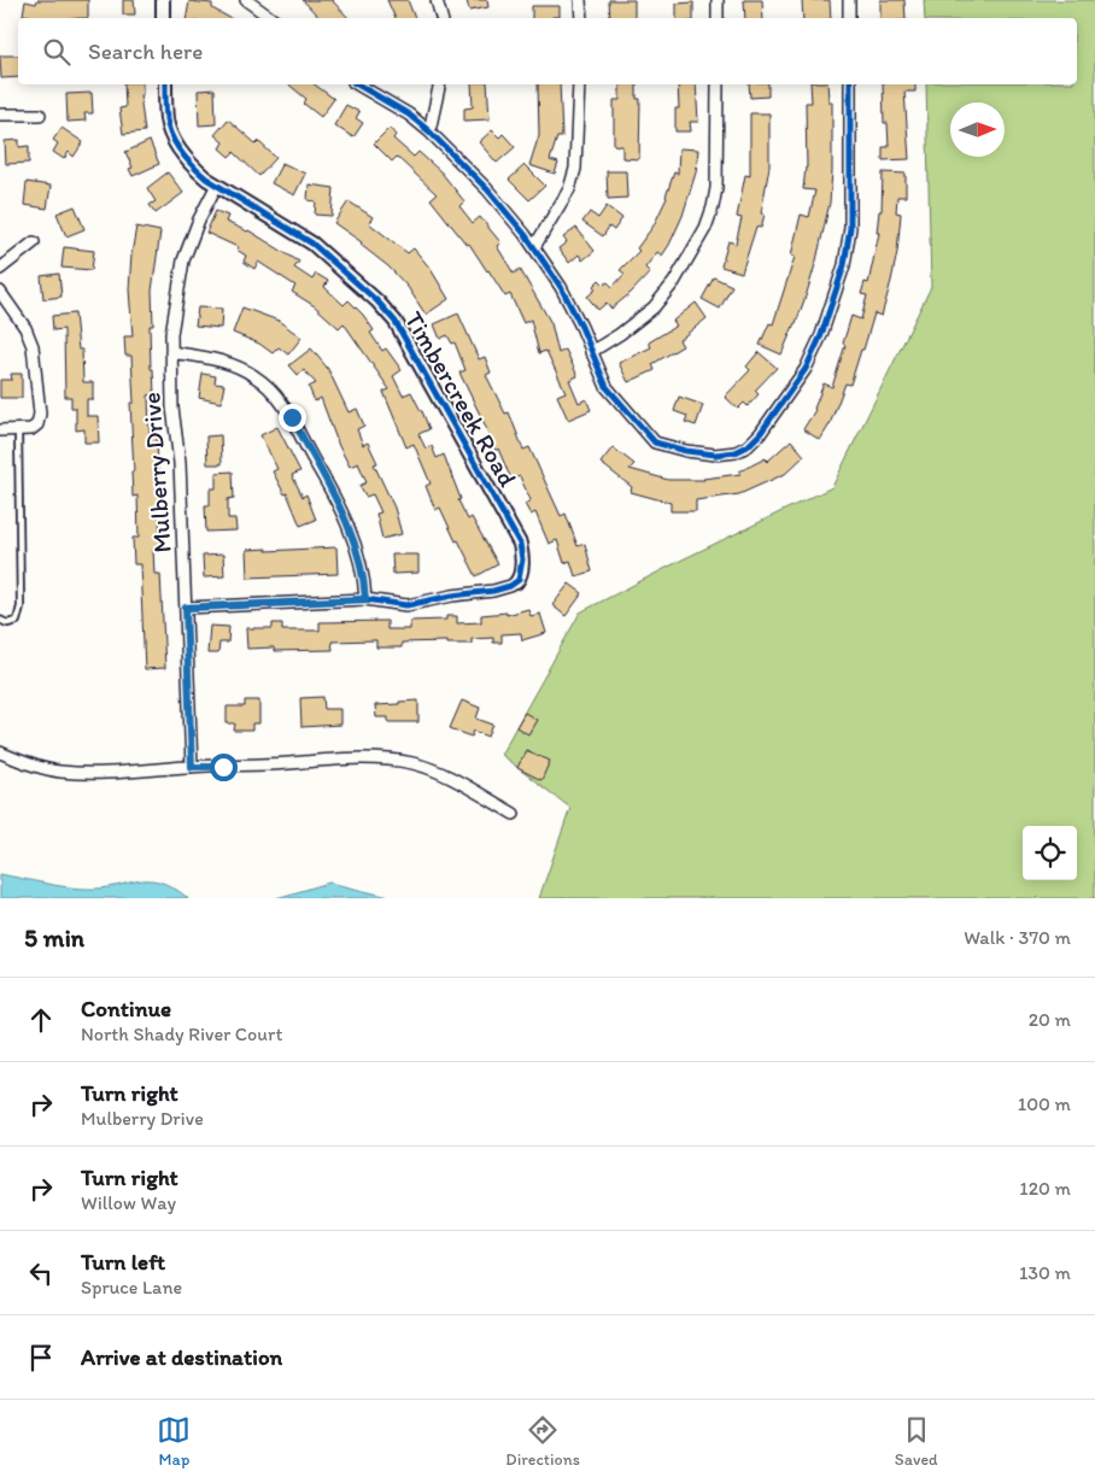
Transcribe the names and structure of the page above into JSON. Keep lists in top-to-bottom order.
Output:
{
  "streets": {
    "street": ["Timbercreek Road", "Mulberry Drive"]
  },
  "crossings": [
    ["Timbercreek Road", "Mulberry Drive"]
  ],
  "north": "right",
  "page": {
    "search": "Search here",
    "heading": ["5 min", "Walk · 370 m"],
    "list": [
      ["Continue", "North Shady River Court", "20 m"],
      ["Turn right", "Mulberry Drive", "100 m"],
      ["Turn right", "Willow Way", "120 m"],
      ["Turn left", "Spruce Lane", "130 m"],
      "Arrive at destination"
    ],
    "nav": ["Map", "Directions", "Saved"]
  }
}
